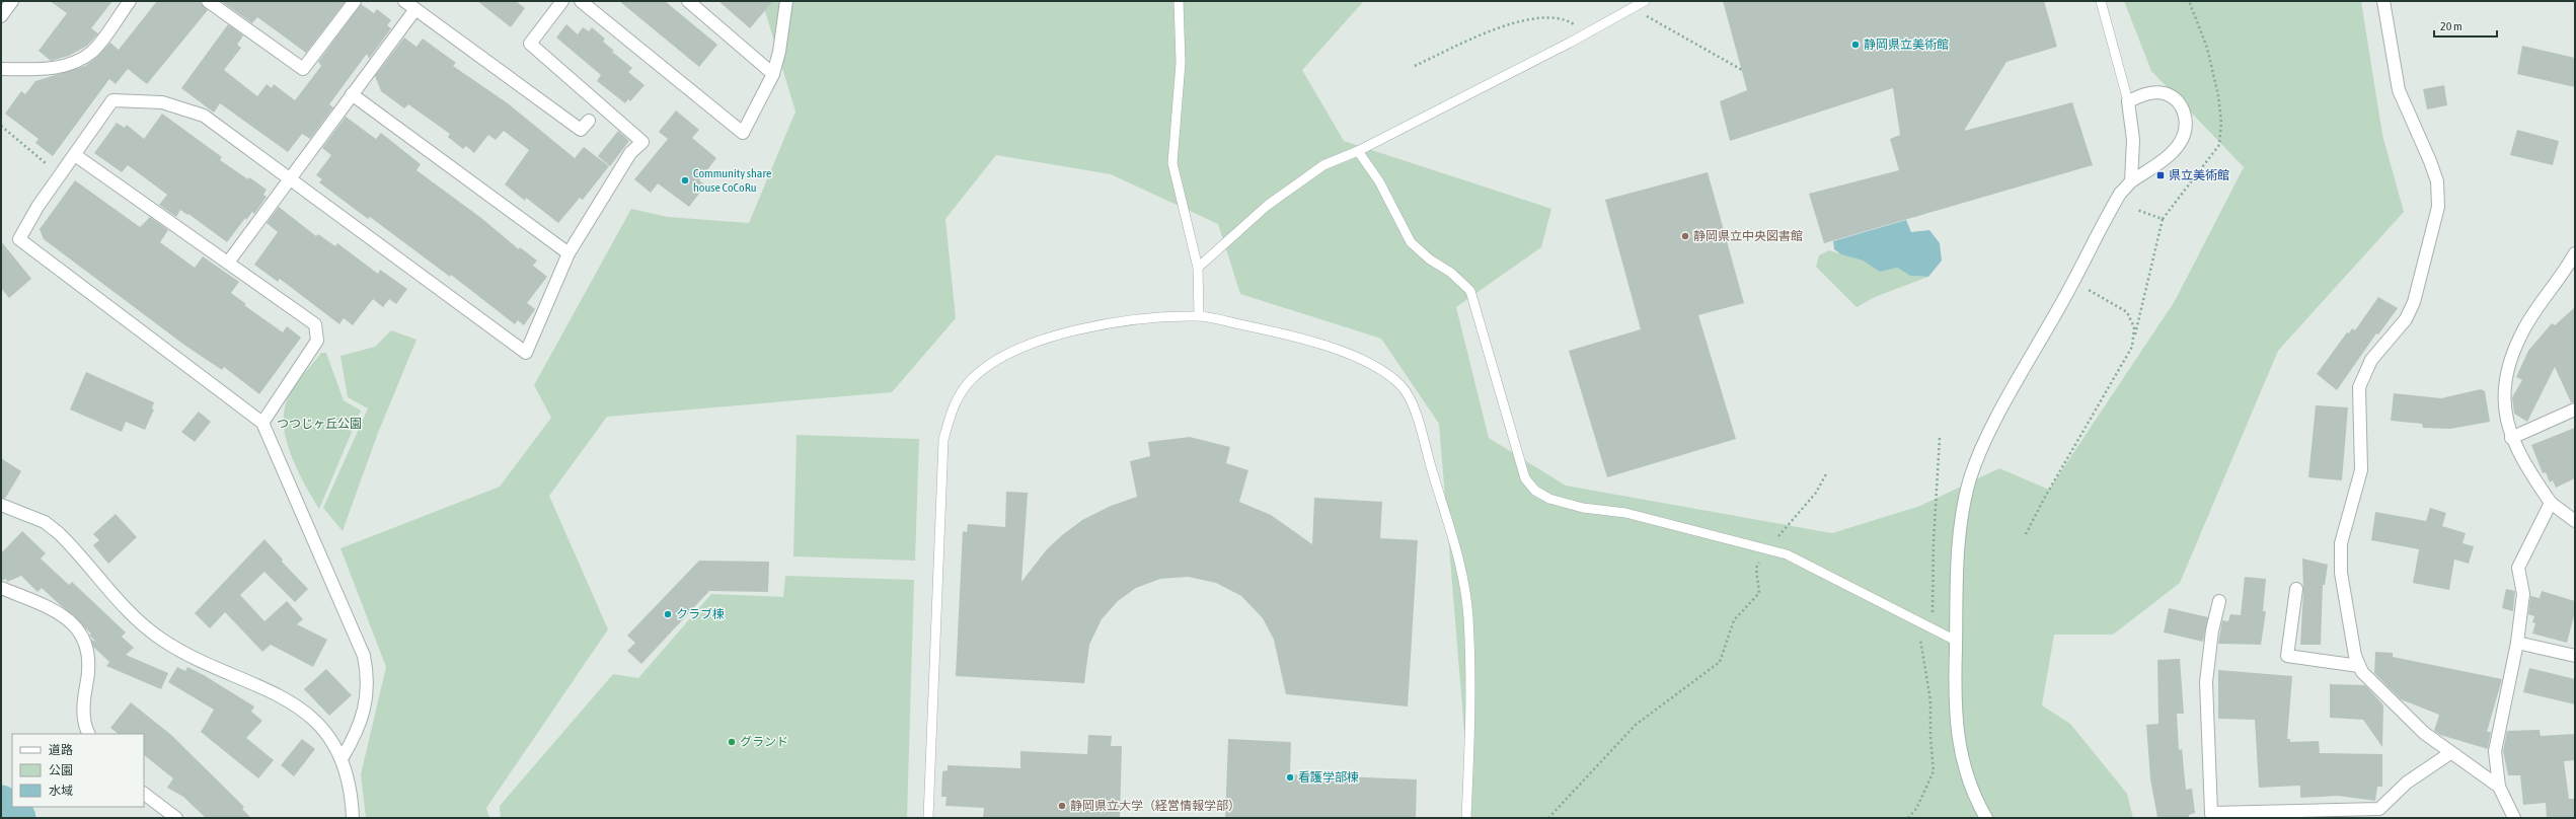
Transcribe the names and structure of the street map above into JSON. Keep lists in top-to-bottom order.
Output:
{
  "parks": ["つつじヶ丘公園"],
  "places": {
    "other": [
      "静岡県立美術館",
      "Community share house CoCoRu",
      "静岡県立中央図書館",
      "クラブ棟",
      "グランド",
      "看護学部棟",
      "静岡県立大学（経営情報学部）"
    ],
    "transit": ["県立美術館"]
  },
  "legend": ["道路", "公園", "水域"],
  "scale_bar": "20 m"
}
